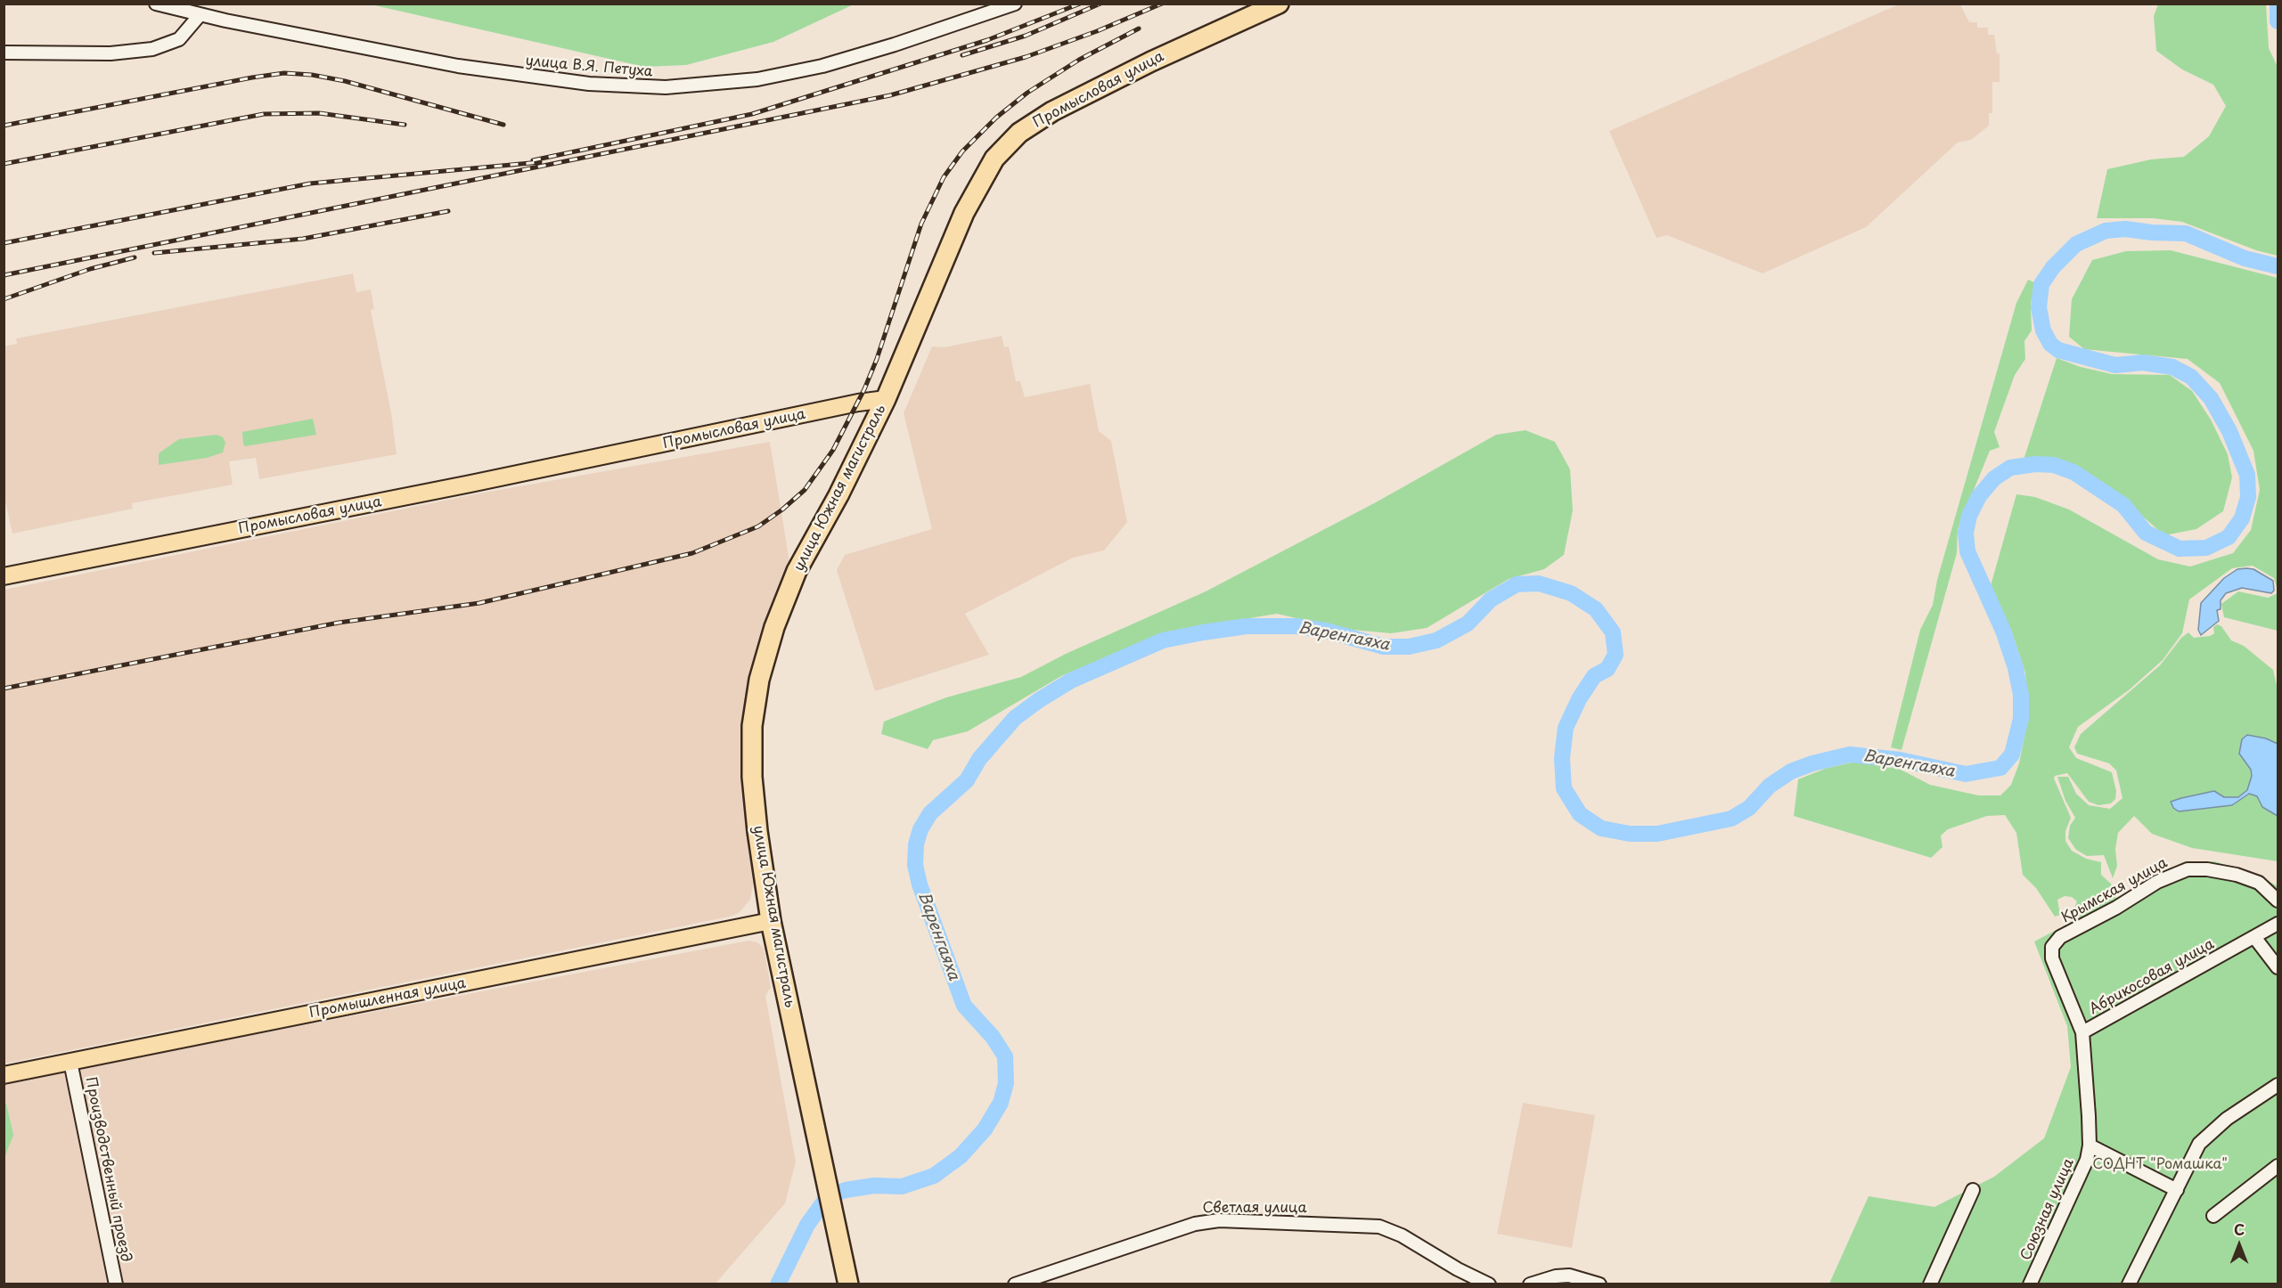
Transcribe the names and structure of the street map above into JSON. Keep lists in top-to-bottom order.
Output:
{
  "streets": {
    "highway": ["Промысловая улица", "улица Южная магистраль"],
    "main road": ["Промышленная улица"],
    "street": [
      "улица В.Я. Петуха",
      "Крымская улица",
      "Абрикосовая улица",
      "Производственный проезд",
      "Светлая улица",
      "Союзная улица"
    ]
  },
  "crossings": [
    ["Промысловая улица", "улица Южная магистраль"],
    ["улица Южная магистраль", "Промышленная улица"],
    ["Крымская улица", "Абрикосовая улица"],
    ["Абрикосовая улица", "Союзная улица"],
    ["Промышленная улица", "Производственный проезд"]
  ],
  "water": ["Варенгаяха"],
  "parks": ["СОДНТ \"Ромашка\""],
  "north": "top"
}
